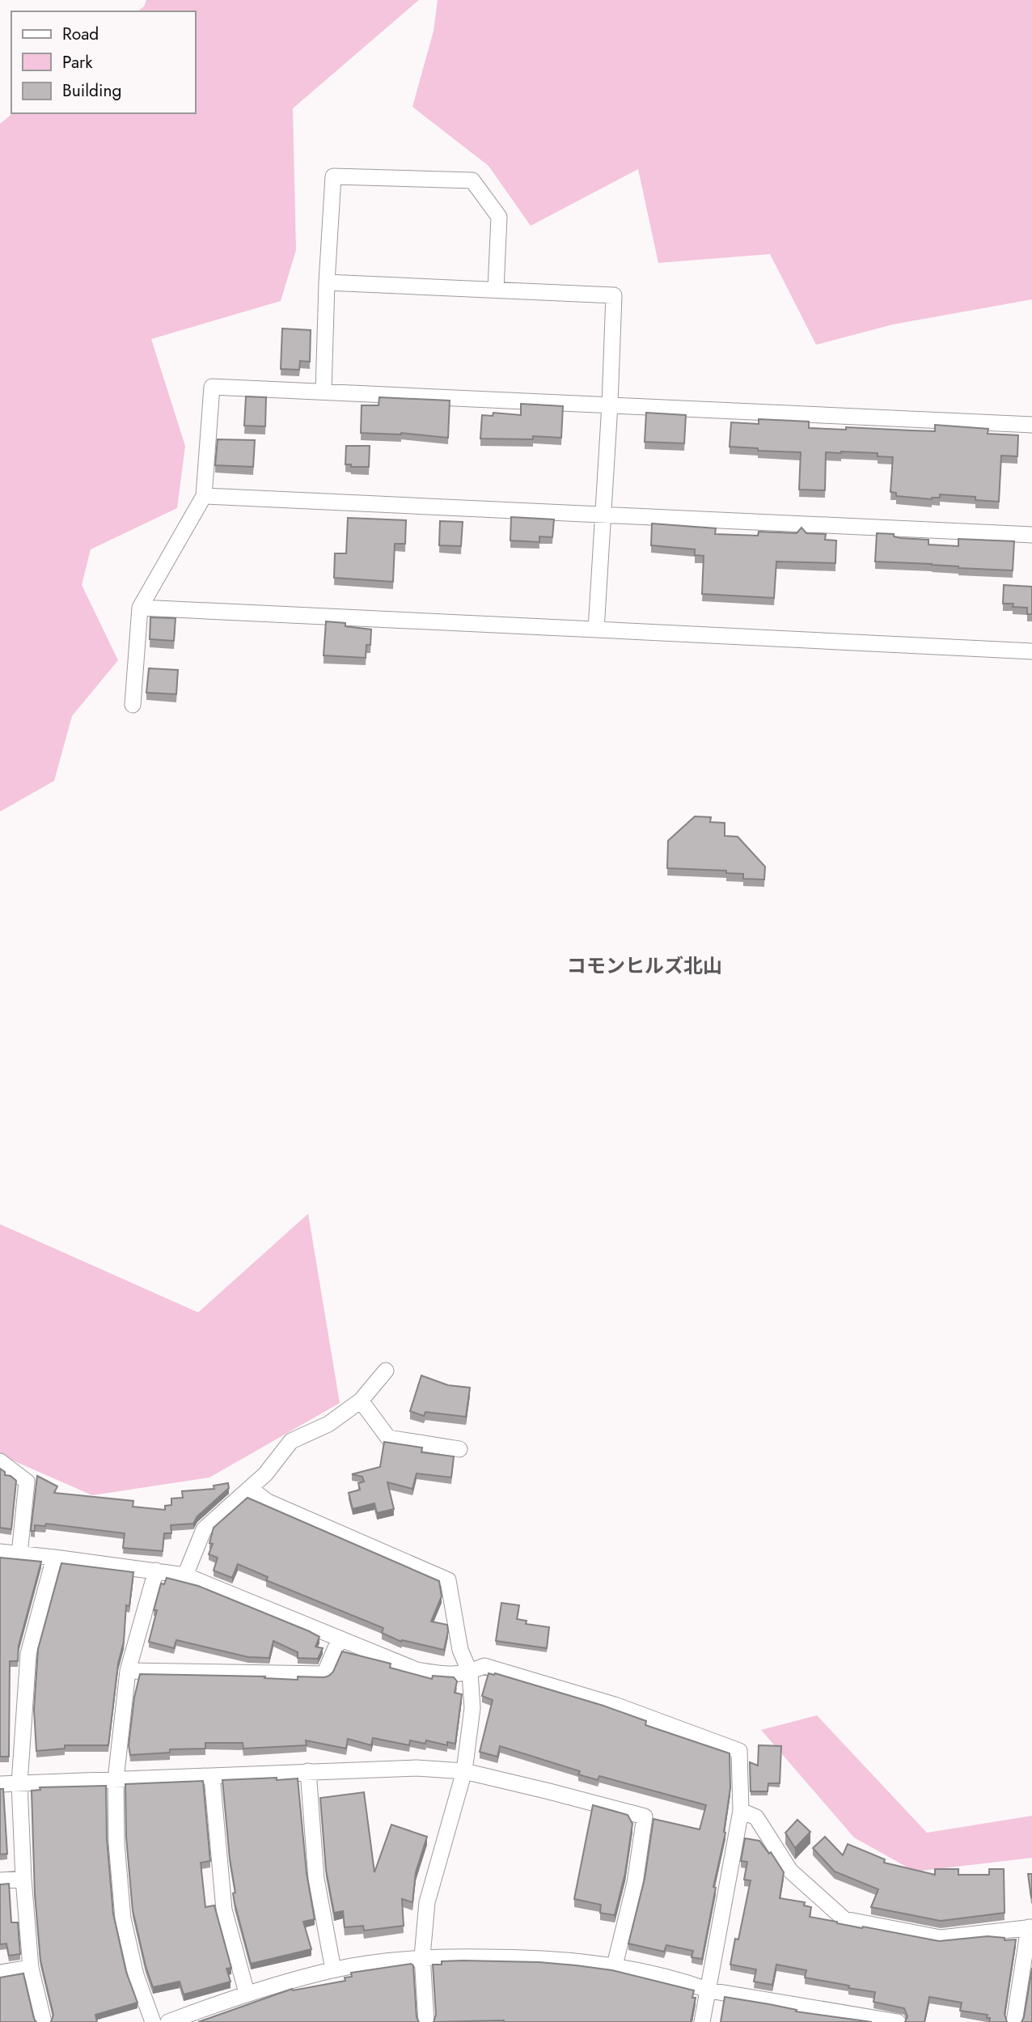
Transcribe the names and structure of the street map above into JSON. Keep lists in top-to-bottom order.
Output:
{
  "districts": ["コモンヒルズ北山"],
  "legend": ["Road", "Park", "Building"]
}
